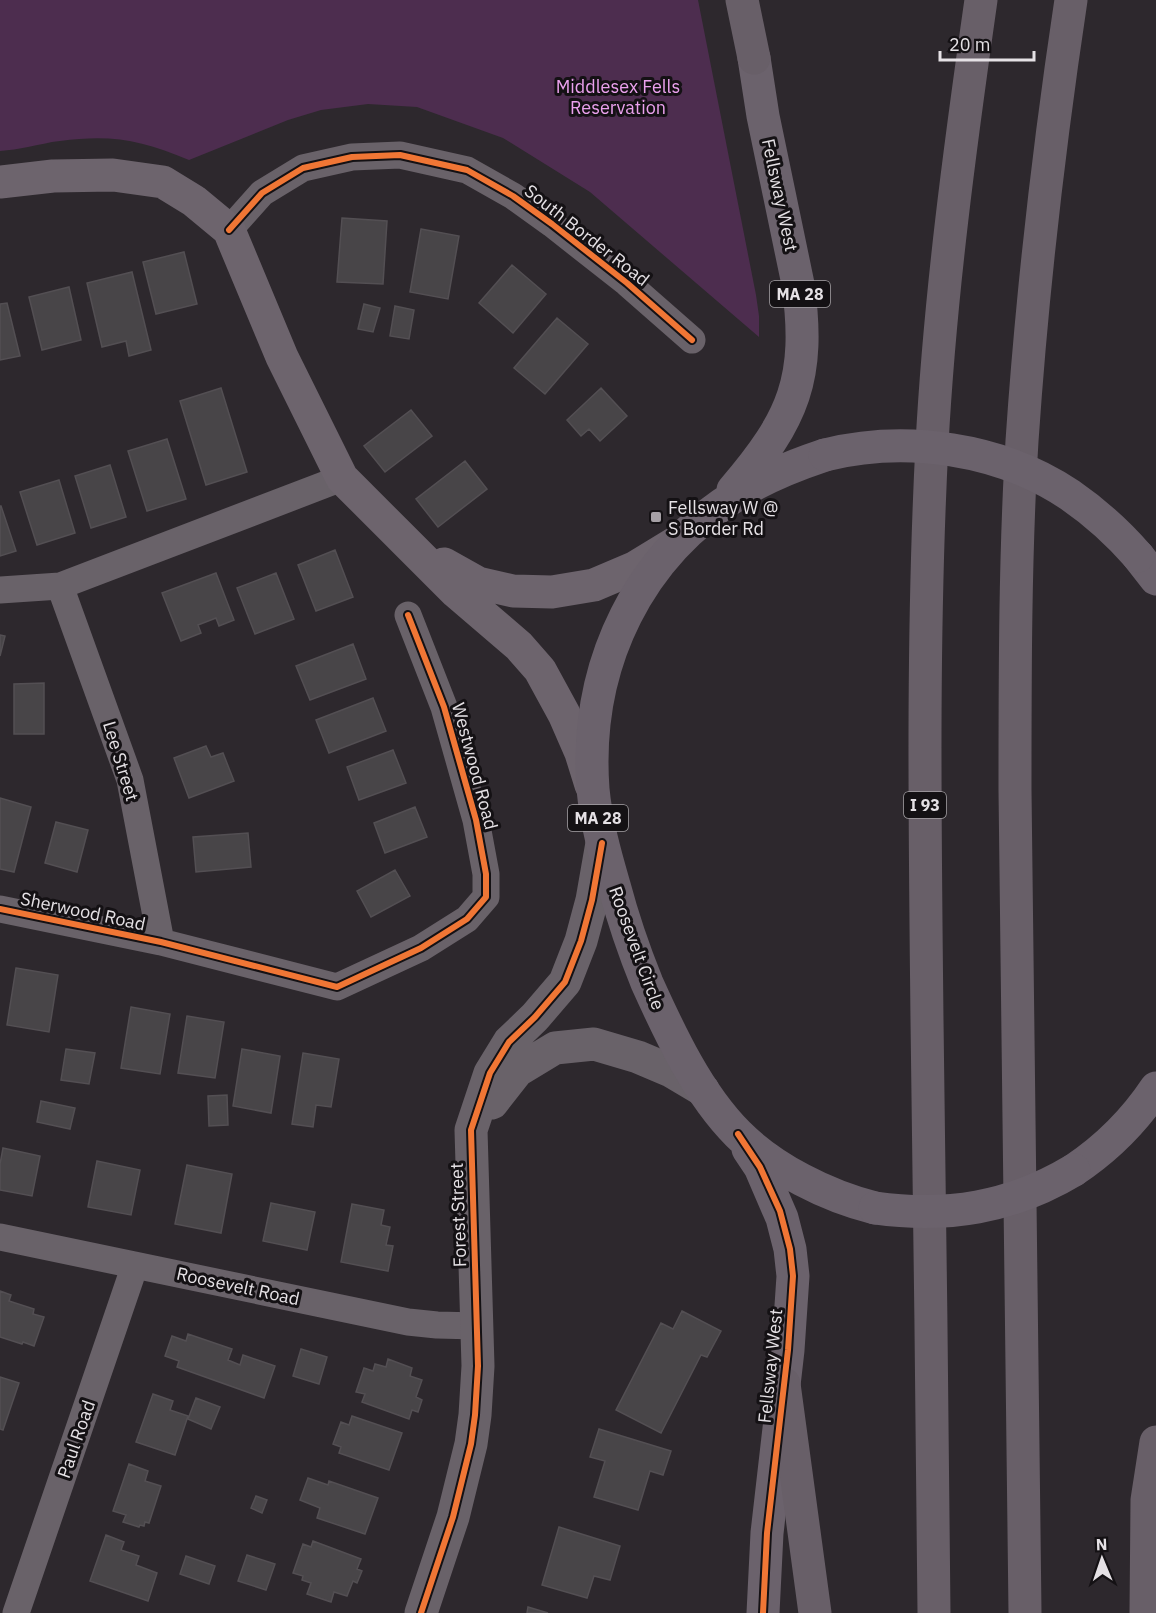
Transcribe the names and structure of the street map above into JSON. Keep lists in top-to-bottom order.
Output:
{
  "streets": {
    "highway": ["I 93"],
    "main road": ["Fellsway West", "MA 28", "Roosevelt Circle"],
    "street": [
      "South Border Road",
      "Lee Street",
      "Westwood Road",
      "Sherwood Road",
      "Forest Street",
      "Roosevelt Road",
      "Paul Road"
    ]
  },
  "crossings": [
    ["Fellsway West", "Roosevelt Circle"],
    ["Lee Street", "Westwood Road"],
    ["Lee Street", "Sherwood Road"],
    ["Westwood Road", "Sherwood Road"],
    ["Roosevelt Circle", "Forest Street"],
    ["Forest Street", "Roosevelt Road"],
    ["Roosevelt Road", "Paul Road"]
  ],
  "parks": ["Middlesex Fells Reservation"],
  "places": {
    "transit": ["Fellsway W @ S Border Rd"]
  },
  "scale_bar": "20 m",
  "north": "top"
}
